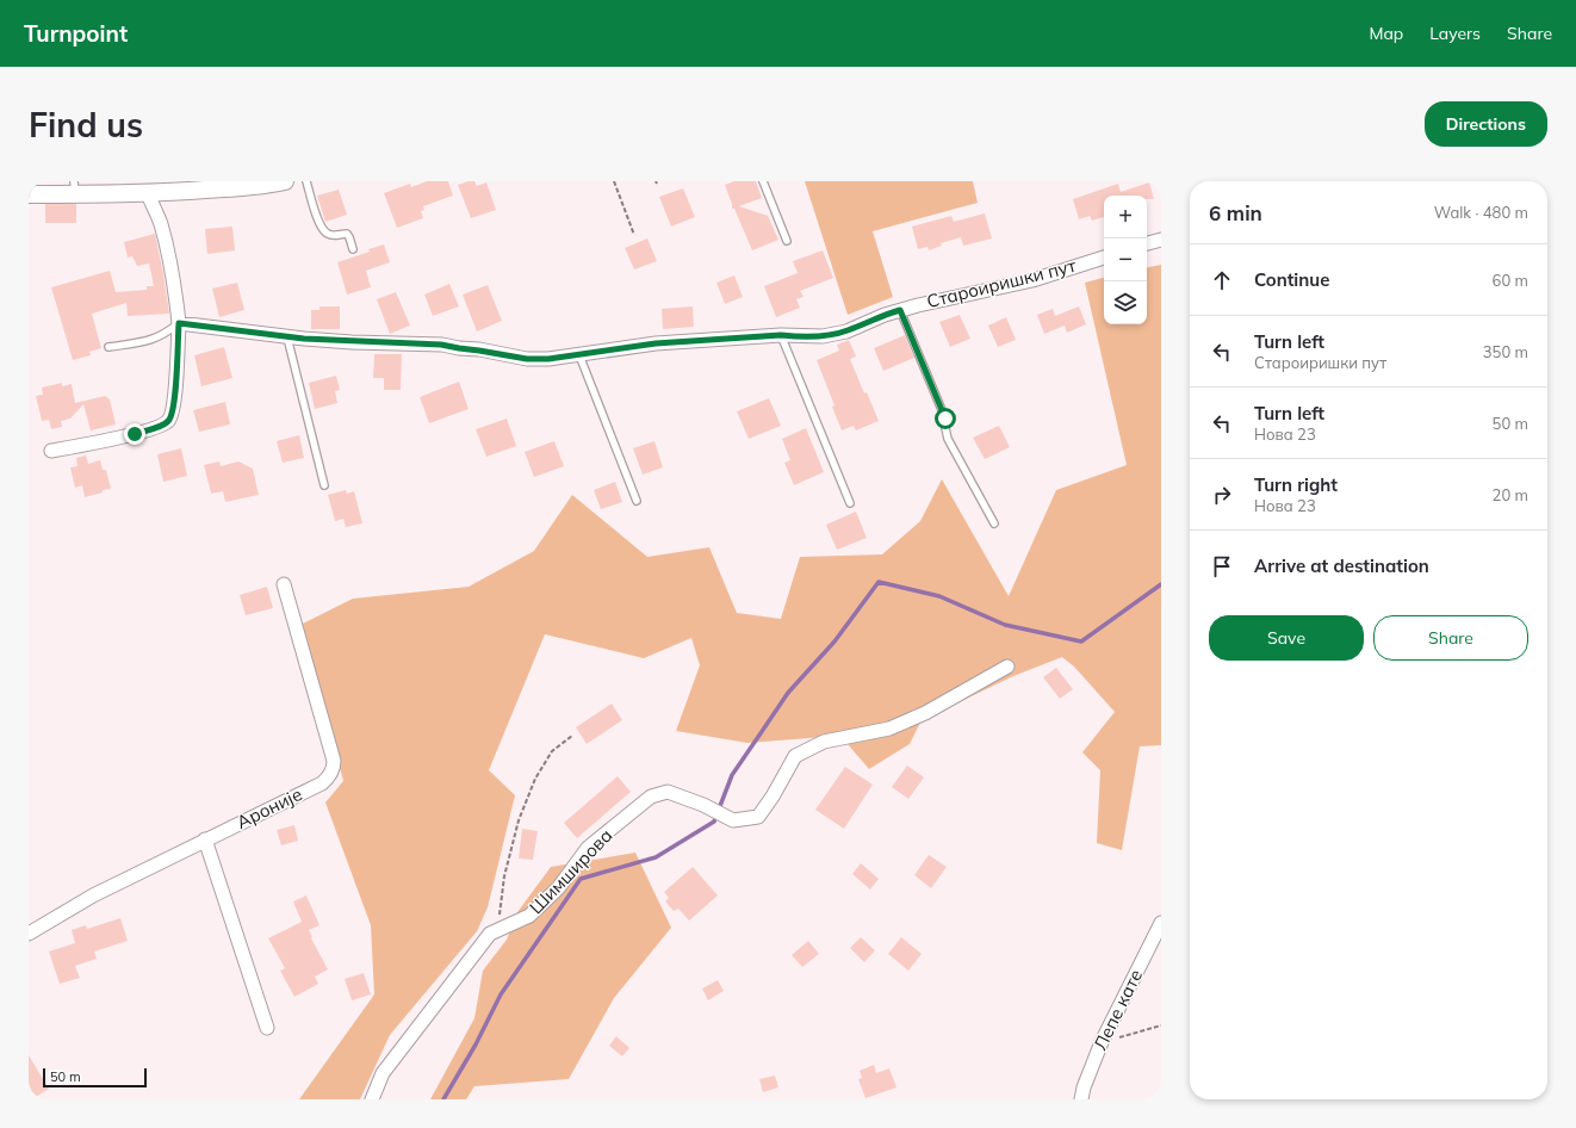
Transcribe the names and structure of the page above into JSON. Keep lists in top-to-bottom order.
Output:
{
  "streets": {
    "street": [
      "Староиришки пут",
      "Ароније",
      "Шимширова",
      "Лепе кате"
    ]
  },
  "scale_bar": "50 m",
  "page": {
    "header": "Turnpoint",
    "nav": ["Map", "Layers", "Share"],
    "buttons": [
      "Directions",
      ["Save", "Share"]
    ],
    "title": "Find us",
    "heading": ["6 min", "Walk · 480 m"],
    "map_buttons": ["+", "−"],
    "list": [
      ["Continue", "60 m"],
      ["Turn left", "Староиришки пут", "350 m"],
      ["Turn left", "Нова 23", "50 m"],
      ["Turn right", "Нова 23", "20 m"],
      "Arrive at destination"
    ],
    "scale": "50 m"
  }
}
